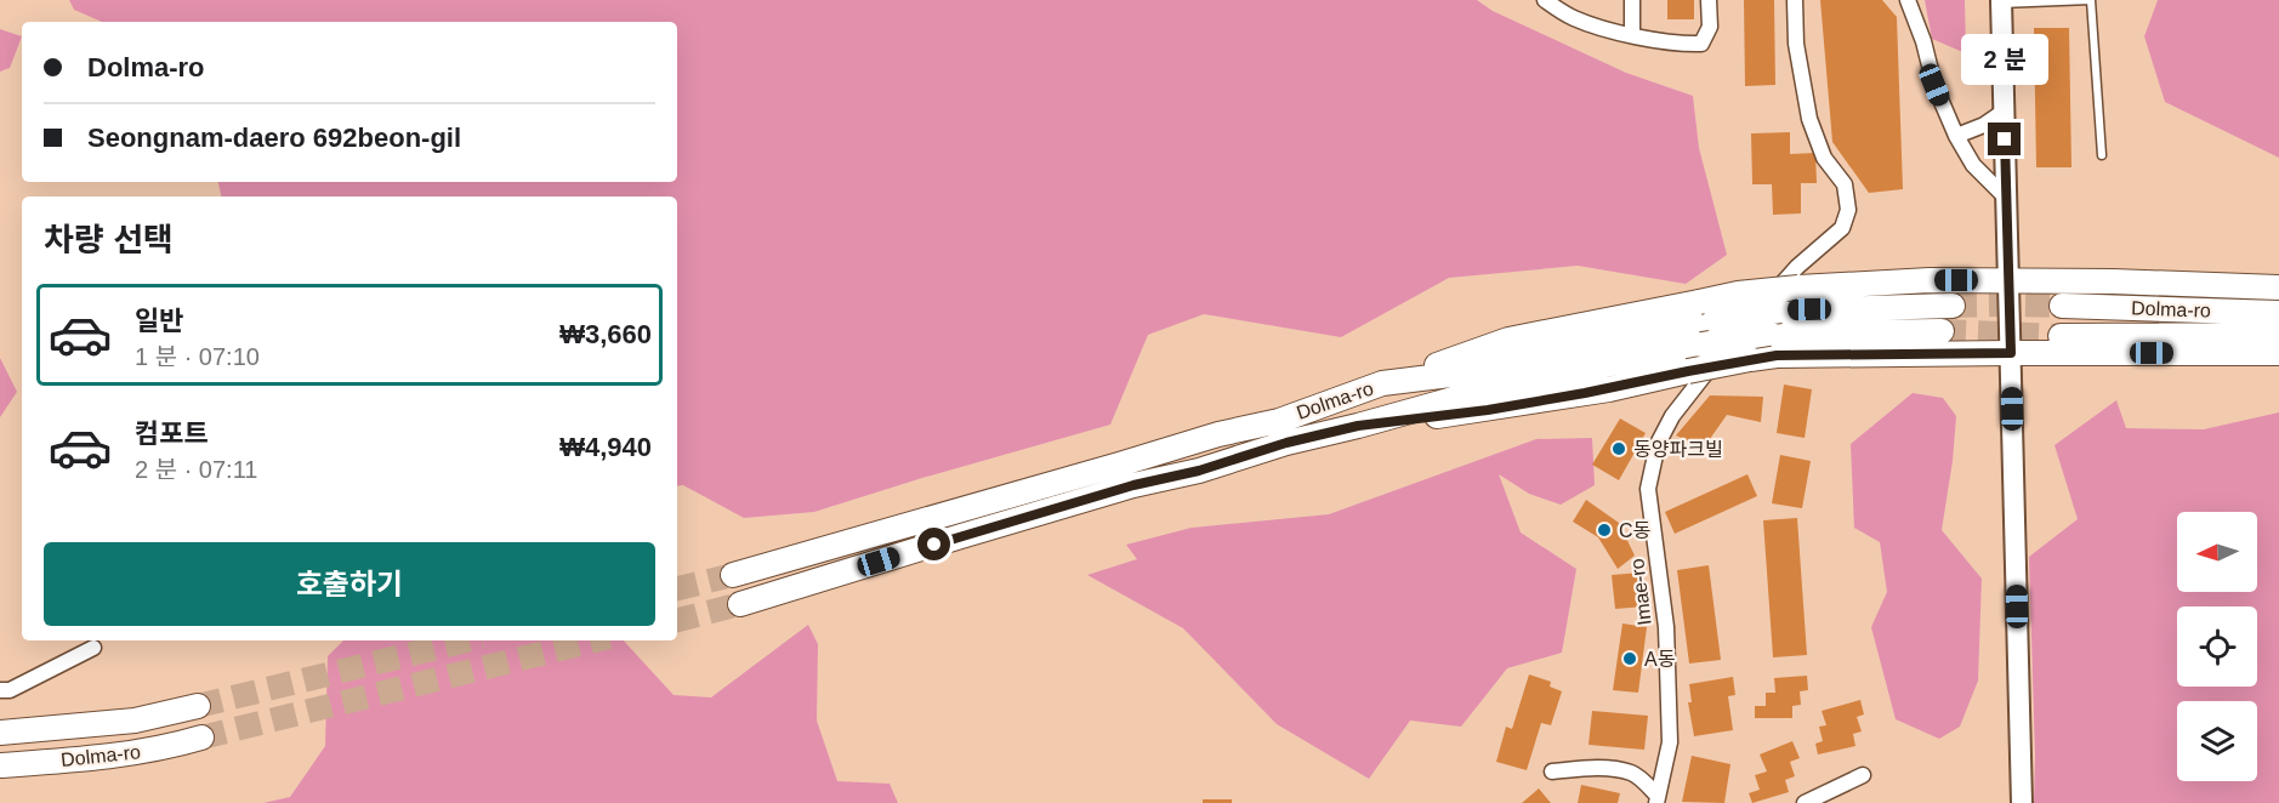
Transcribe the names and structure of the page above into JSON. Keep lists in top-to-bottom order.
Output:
{
  "streets": {
    "main road": ["Dolma-ro"],
    "street": ["Imae-ro"]
  },
  "places": ["동양파크빌", "C동", "A동"],
  "north": "left",
  "page": {
    "banner": ["Dolma-ro", "Seongnam-daero 692beon-gil"],
    "bubble": "2 분",
    "heading": "차량 선택",
    "list": [
      {
        "name": "일반",
        "note": "1 분 · 07:10",
        "value": "₩3,660"
      },
      {
        "name": "컴포트",
        "note": "2 분 · 07:11",
        "value": "₩4,940"
      }
    ],
    "buttons": "호출하기"
  }
}
